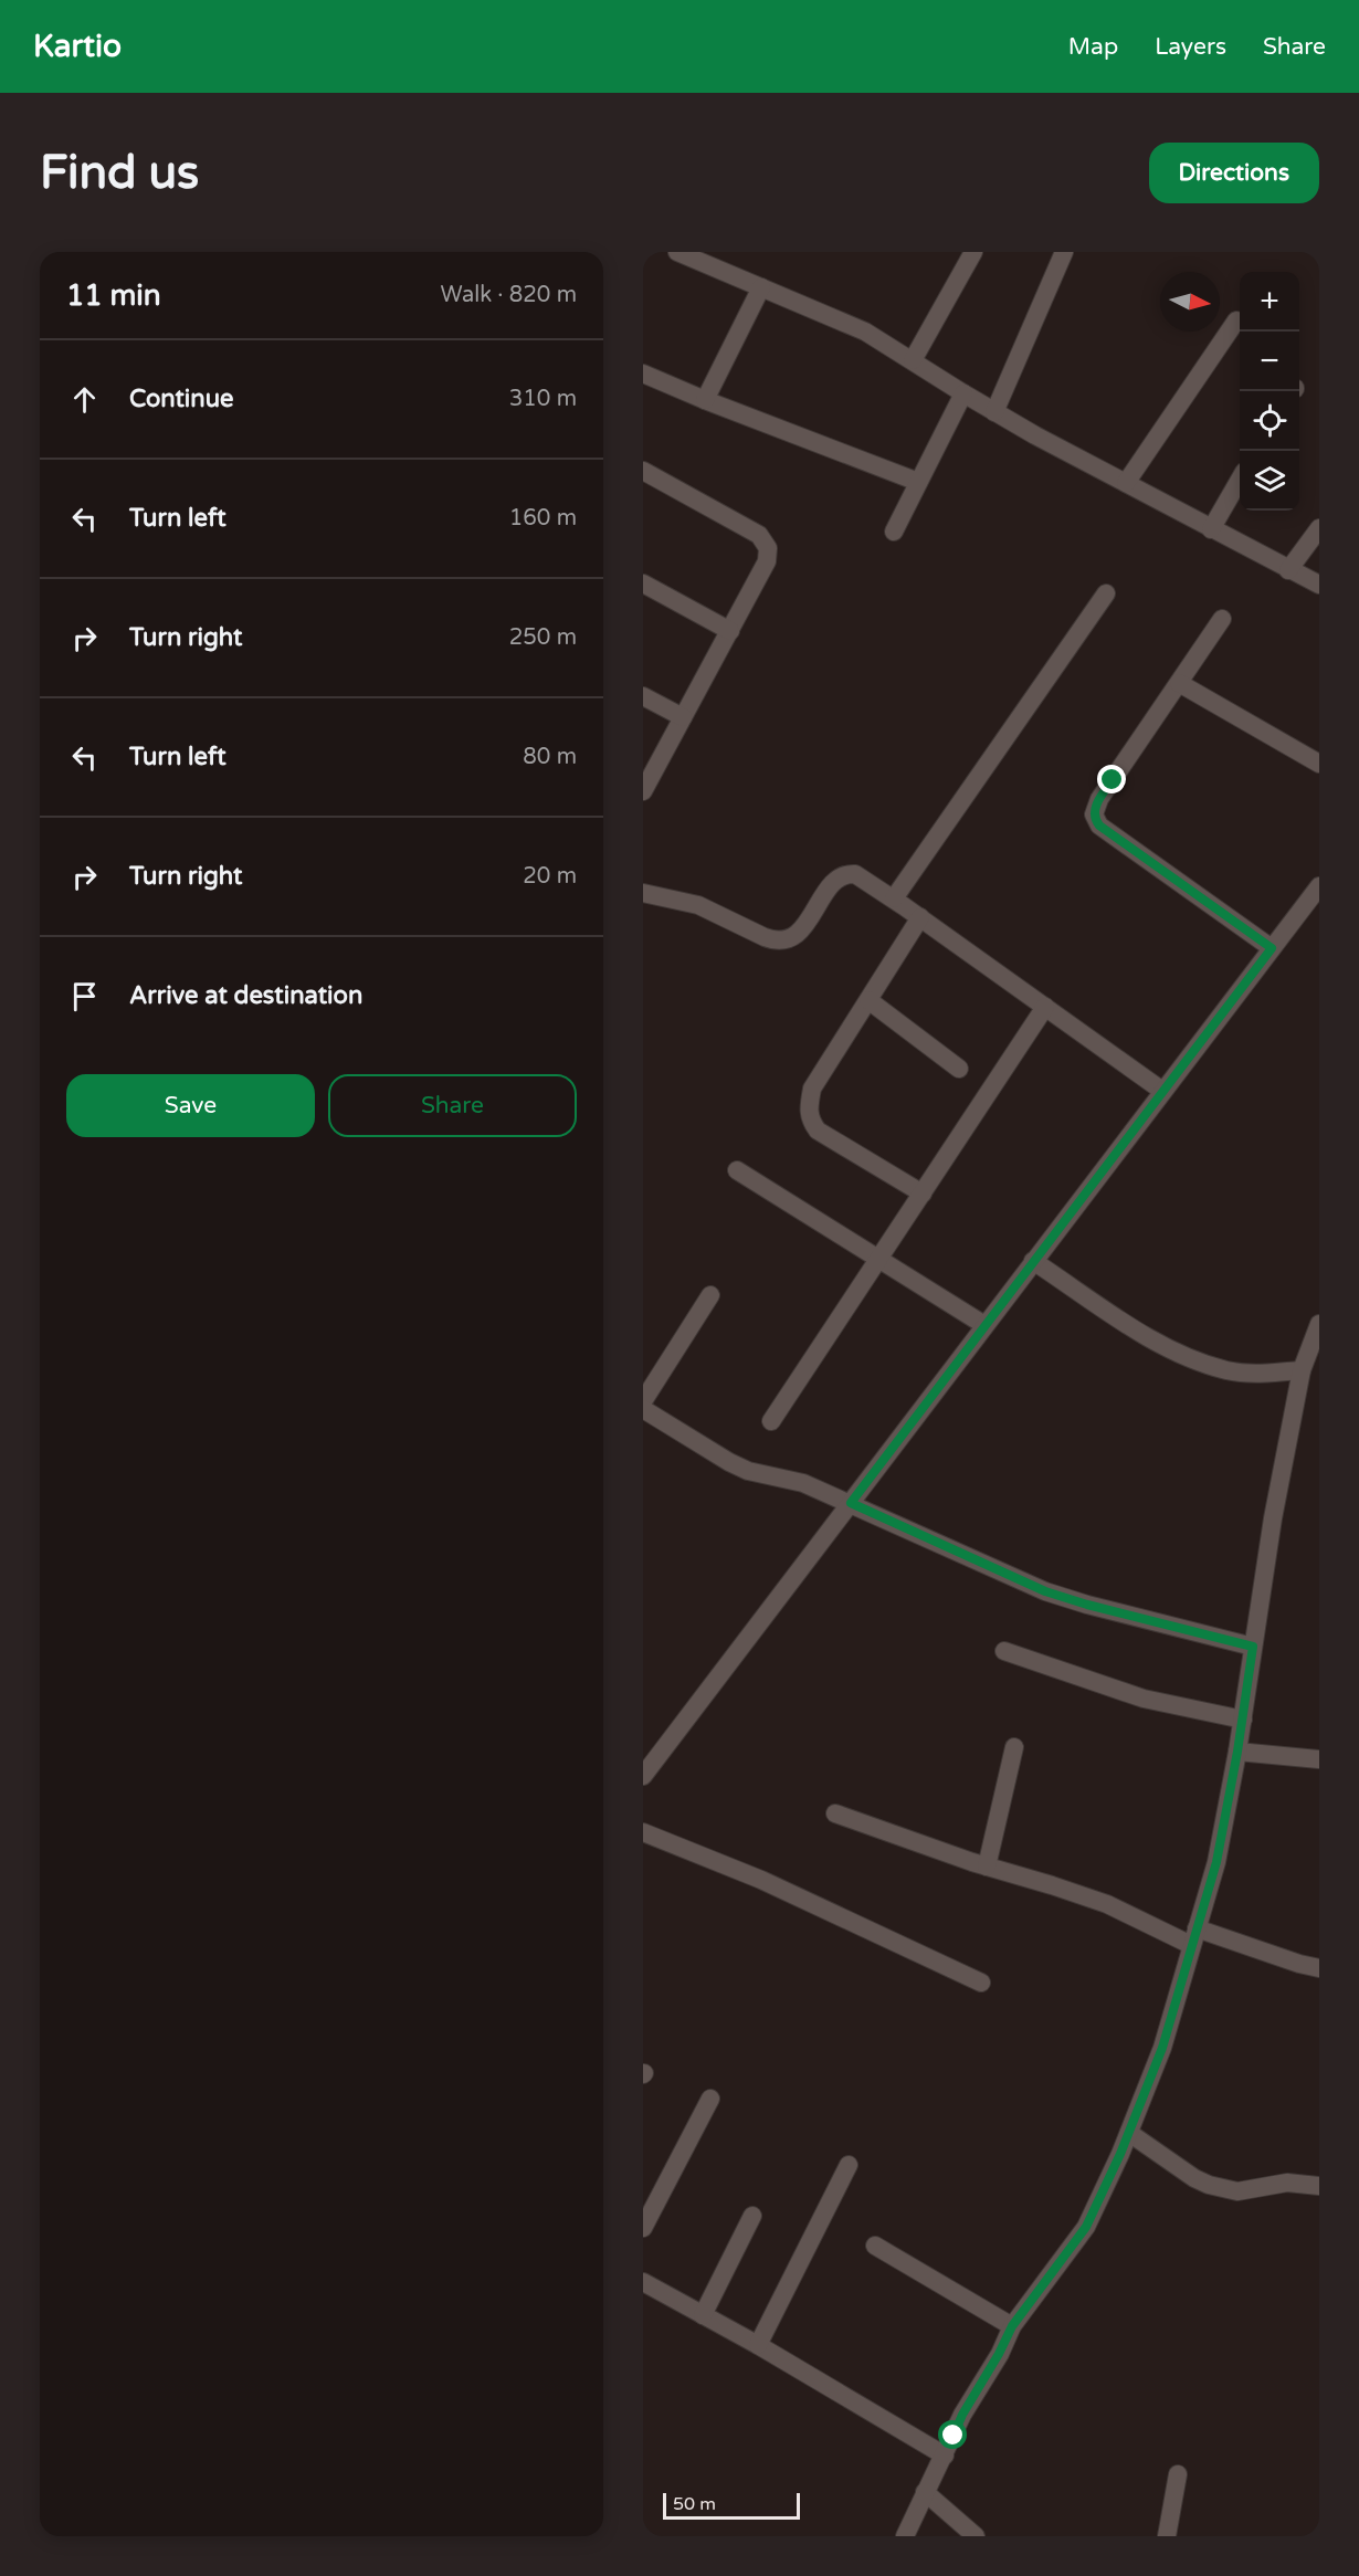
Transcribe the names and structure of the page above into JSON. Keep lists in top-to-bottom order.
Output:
{
  "scale_bar": "50 m",
  "north": "right",
  "page": {
    "header": "Kartio",
    "nav": ["Map", "Layers", "Share"],
    "buttons": [
      "Directions",
      ["Save", "Share"]
    ],
    "title": "Find us",
    "heading": ["11 min", "Walk · 820 m"],
    "map_buttons": ["+", "−"],
    "list": [
      ["Continue", "310 m"],
      ["Turn left", "160 m"],
      ["Turn right", "250 m"],
      ["Turn left", "80 m"],
      ["Turn right", "20 m"],
      "Arrive at destination"
    ],
    "scale": "50 m"
  }
}
